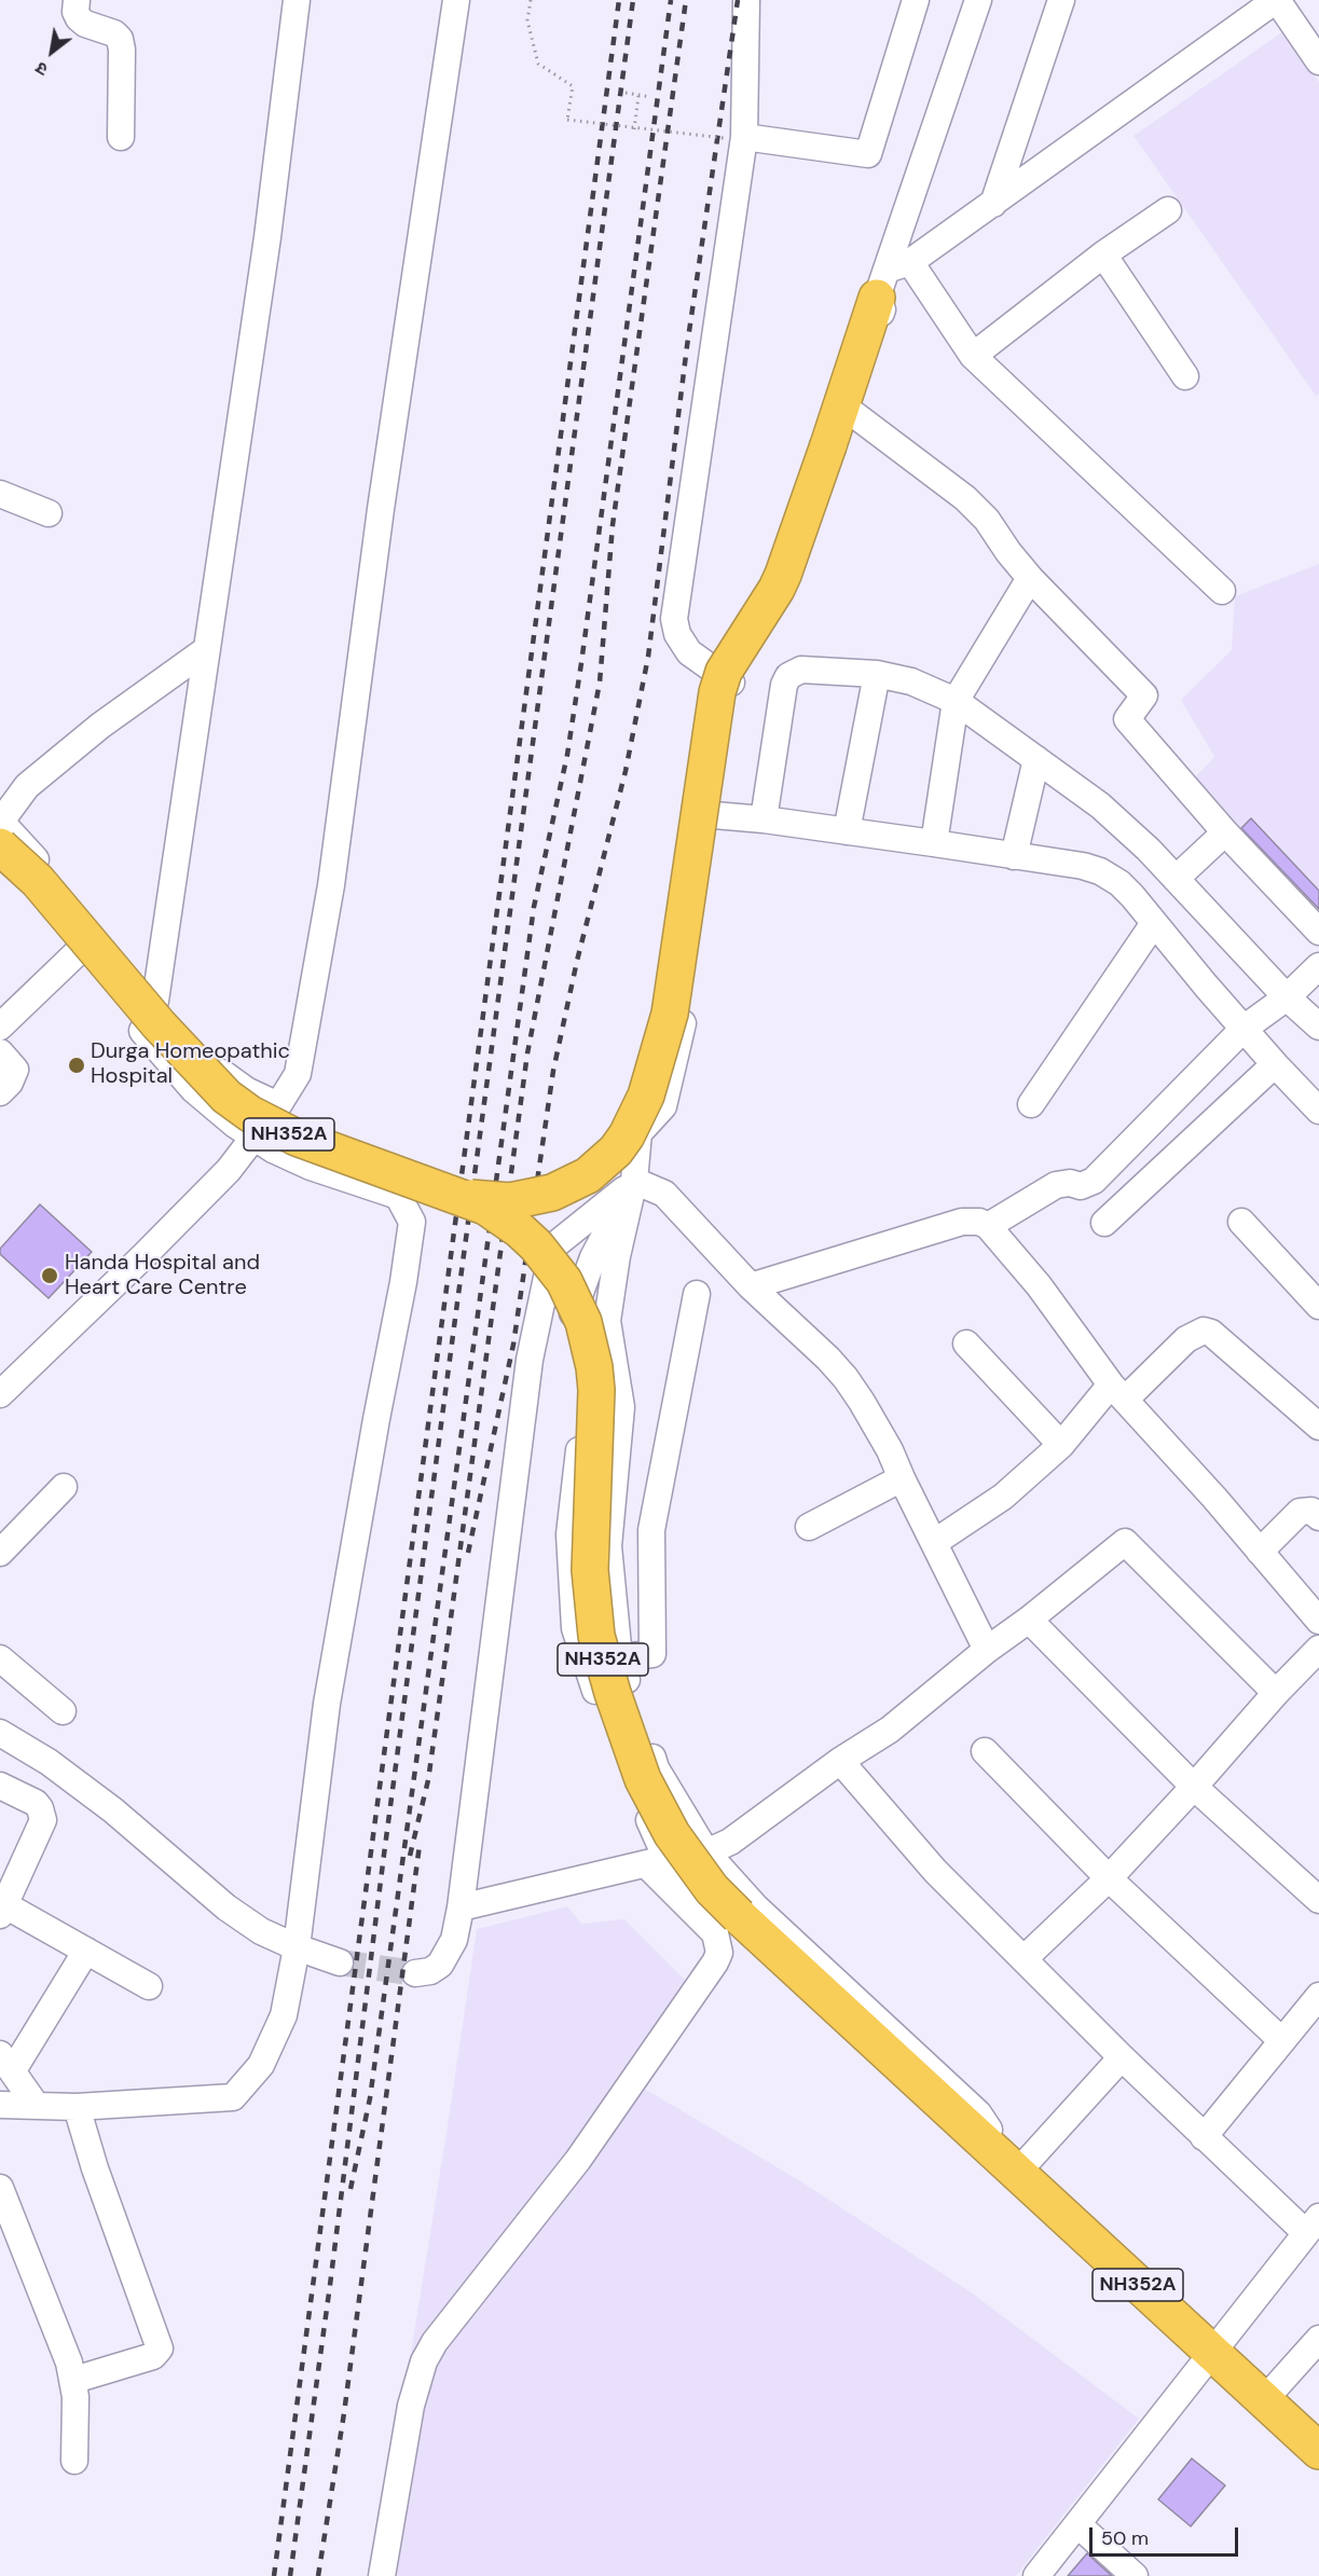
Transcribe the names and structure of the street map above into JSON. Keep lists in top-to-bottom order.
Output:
{
  "streets": {
    "highway": ["NH352A"]
  },
  "places": ["Durga Homeopathic Hospital", "Handa Hospital and Heart Care Centre"],
  "scale_bar": "50 m",
  "north": "bottom left"
}
